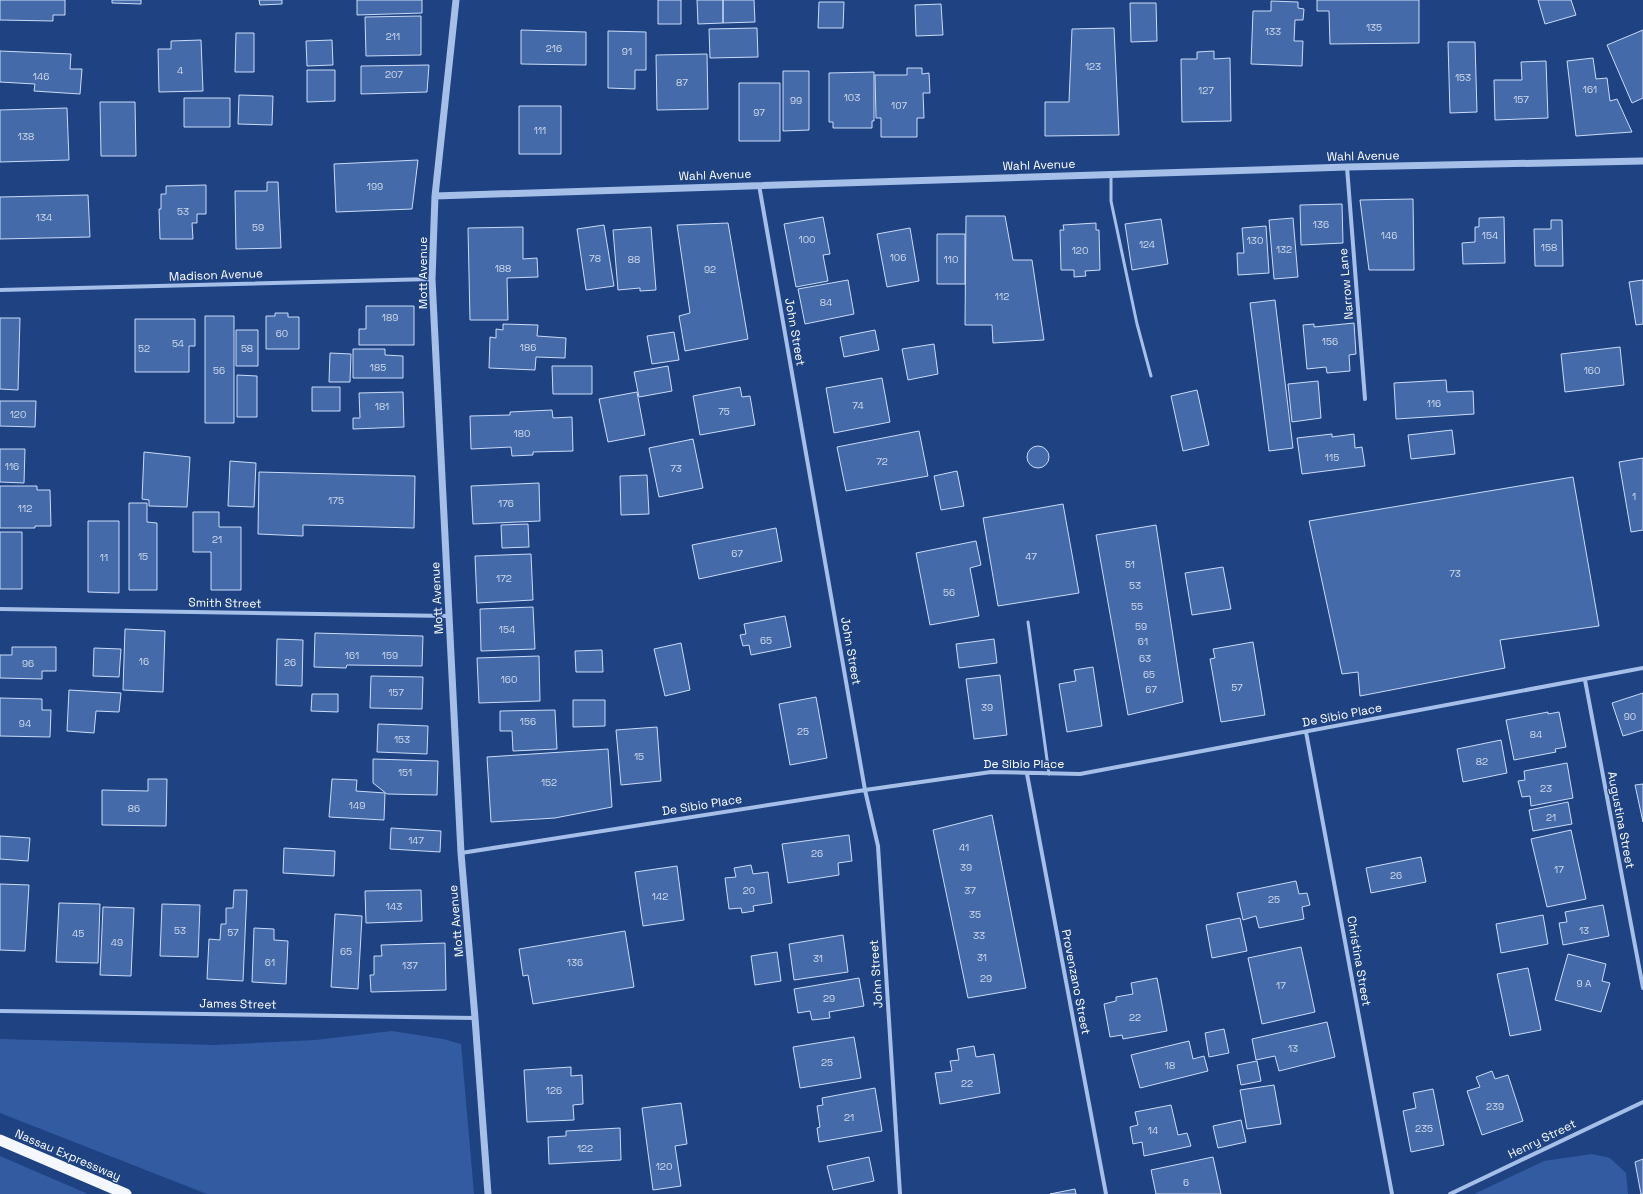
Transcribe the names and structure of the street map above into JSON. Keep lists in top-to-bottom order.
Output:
{
  "streets": {
    "highway": ["Nassau Expressway"],
    "street": [
      "Wahl Avenue",
      "Mott Avenue",
      "Madison Avenue",
      "Narrow Lane",
      "John Street",
      "Smith Street",
      "De Sibio Place",
      "Augustina Street",
      "Christina Street",
      "Provenzano Street",
      "James Street",
      "Henry Street"
    ]
  },
  "crossings": [
    ["Wahl Avenue", "Mott Avenue"],
    ["Wahl Avenue", "Narrow Lane"],
    ["Wahl Avenue", "John Street"],
    ["Mott Avenue", "Madison Avenue"],
    ["Mott Avenue", "Smith Street"],
    ["Mott Avenue", "De Sibio Place"],
    ["Mott Avenue", "James Street"],
    ["John Street", "De Sibio Place"],
    ["De Sibio Place", "Augustina Street"],
    ["De Sibio Place", "Christina Street"],
    ["De Sibio Place", "Provenzano Street"]
  ],
  "house_numbers": [
    "135",
    "133",
    "211",
    "216",
    "91",
    "123",
    "4",
    "207",
    "146",
    "153",
    "87",
    "161",
    "127",
    "103",
    "157",
    "99",
    "107",
    "97",
    "111",
    "138",
    "199",
    "53",
    "134",
    "136",
    "59",
    "146",
    "154",
    "100",
    "130",
    "124",
    "158",
    "132",
    "120",
    "106",
    "78",
    "88",
    "110",
    "188",
    "92",
    "112",
    "84",
    "189",
    "60",
    "156",
    "54",
    "186",
    "52",
    "58",
    "185",
    "56",
    "160",
    "116",
    "74",
    "181",
    "75",
    "120",
    "180",
    "115",
    "72",
    "116",
    "73",
    "1",
    "175",
    "176",
    "112",
    "21",
    "67",
    "15",
    "47",
    "11",
    "51",
    "73",
    "172",
    "53",
    "56",
    "55",
    "59",
    "154",
    "65",
    "61",
    "161",
    "159",
    "63",
    "16",
    "26",
    "96",
    "65",
    "160",
    "57",
    "67",
    "157",
    "39",
    "90",
    "156",
    "94",
    "25",
    "84",
    "153",
    "15",
    "82",
    "151",
    "152",
    "23",
    "149",
    "86",
    "21",
    "147",
    "41",
    "26",
    "39",
    "17",
    "26",
    "20",
    "37",
    "142",
    "25",
    "143",
    "35",
    "53",
    "13",
    "57",
    "45",
    "33",
    "49",
    "65",
    "31",
    "31",
    "61",
    "136",
    "137",
    "29",
    "9 A",
    "17",
    "29",
    "22",
    "13",
    "25",
    "18",
    "22",
    "126",
    "239",
    "21",
    "235",
    "14",
    "122",
    "120",
    "6"
  ]
}
